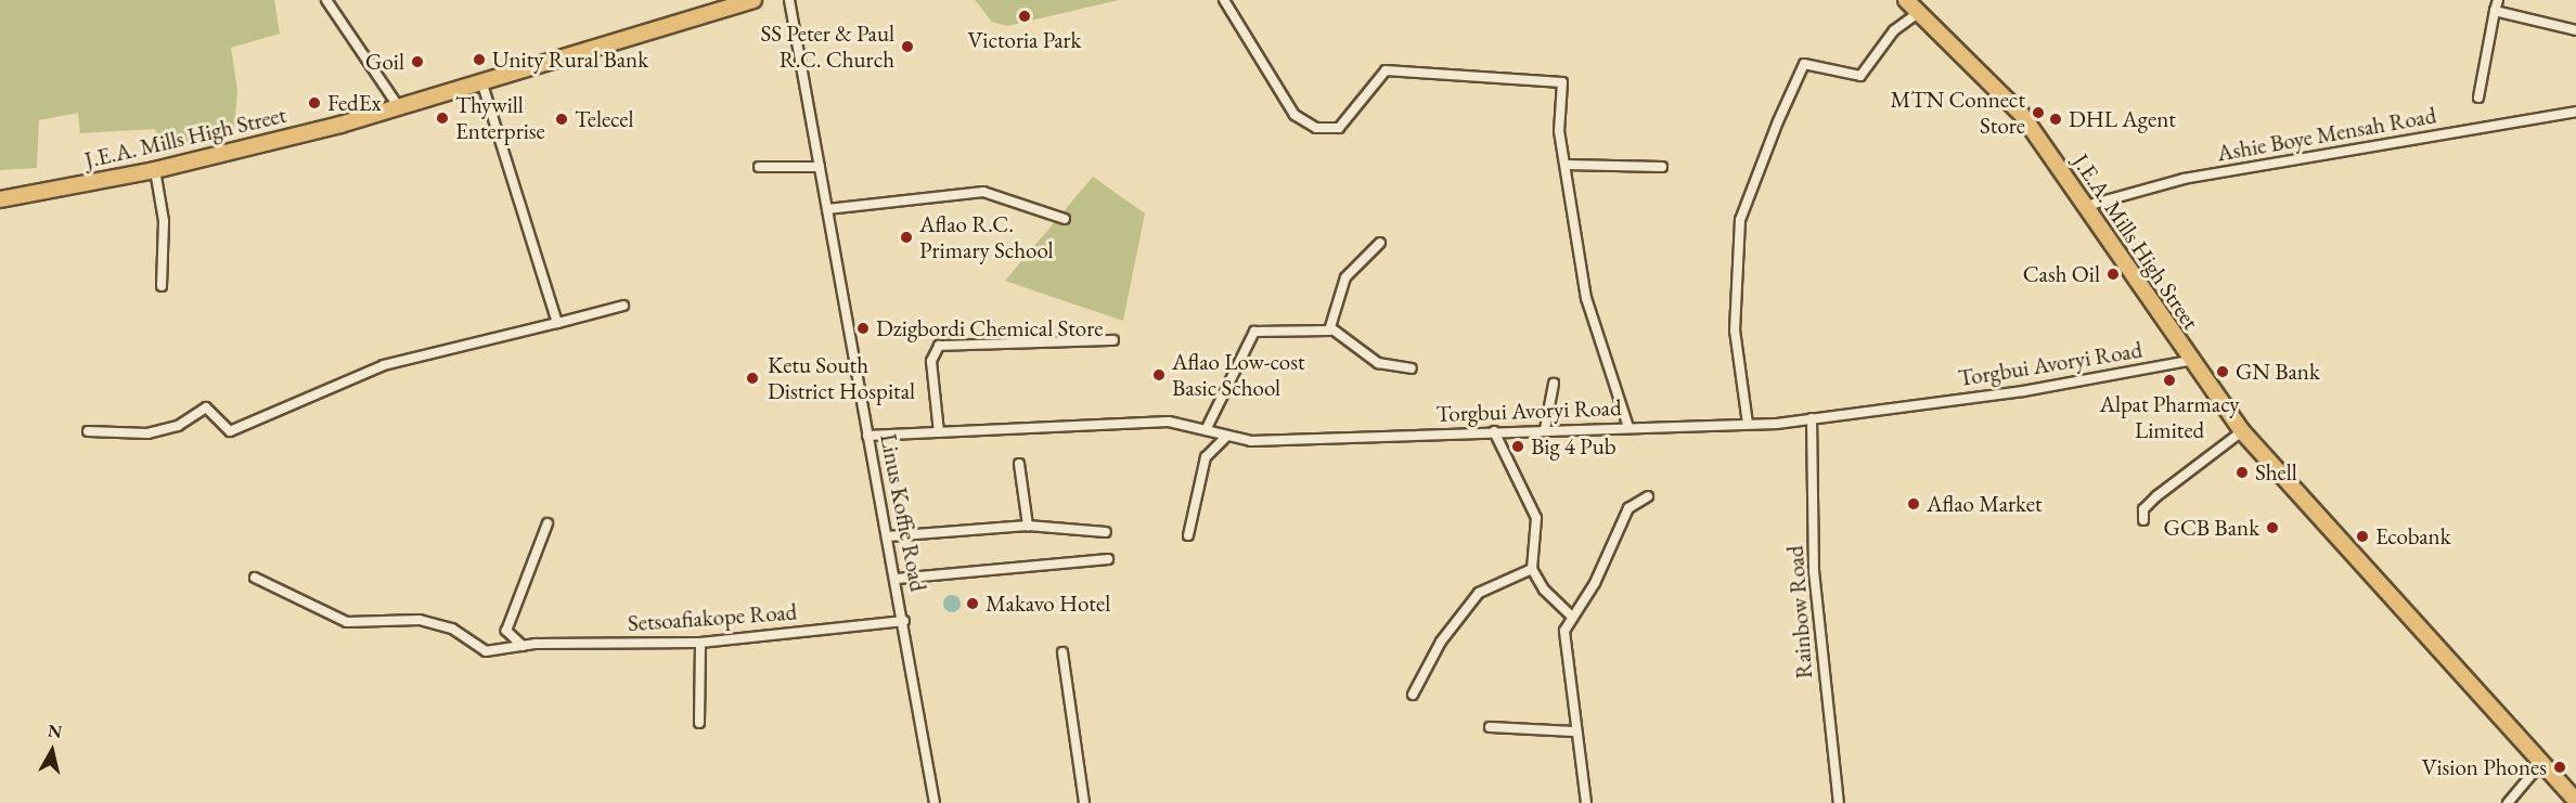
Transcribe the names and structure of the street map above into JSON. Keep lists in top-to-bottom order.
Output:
{
  "streets": {
    "highway": ["J.E.A. Mills High Street"],
    "street": [
      "Ashie Boye Mensah Road",
      "Torgbui Avoryi Road",
      "Linus Koffie Road",
      "Rainbow Road",
      "Setsoafiakope Road"
    ]
  },
  "crossings": [
    ["Ashie Boye Mensah Road", "J.E.A. Mills High Street"],
    ["J.E.A. Mills High Street", "Torgbui Avoryi Road"],
    ["Torgbui Avoryi Road", "Linus Koffie Road"],
    ["Torgbui Avoryi Road", "Rainbow Road"],
    ["Linus Koffie Road", "Setsoafiakope Road"]
  ],
  "places": [
    "Victoria Park",
    "SS Peter & Paul R.C. Church",
    "Unity Rural Bank",
    "Goil",
    "FedEx",
    "MTN Connect Store",
    "Thywill Enterprise",
    "Telecel",
    "DHL Agent",
    "Aflao R.C. Primary School",
    "Cash Oil",
    "Dzigbordi Chemical Store",
    "GN Bank",
    "Aflao Low-cost Basic School",
    "Ketu South District Hospital",
    "Alpat Pharmacy Limited",
    "Big 4 Pub",
    "Shell",
    "Aflao Market",
    "GCB Bank",
    "Ecobank",
    "Makavo Hotel",
    "Vision Phones"
  ],
  "north": "top"
}
